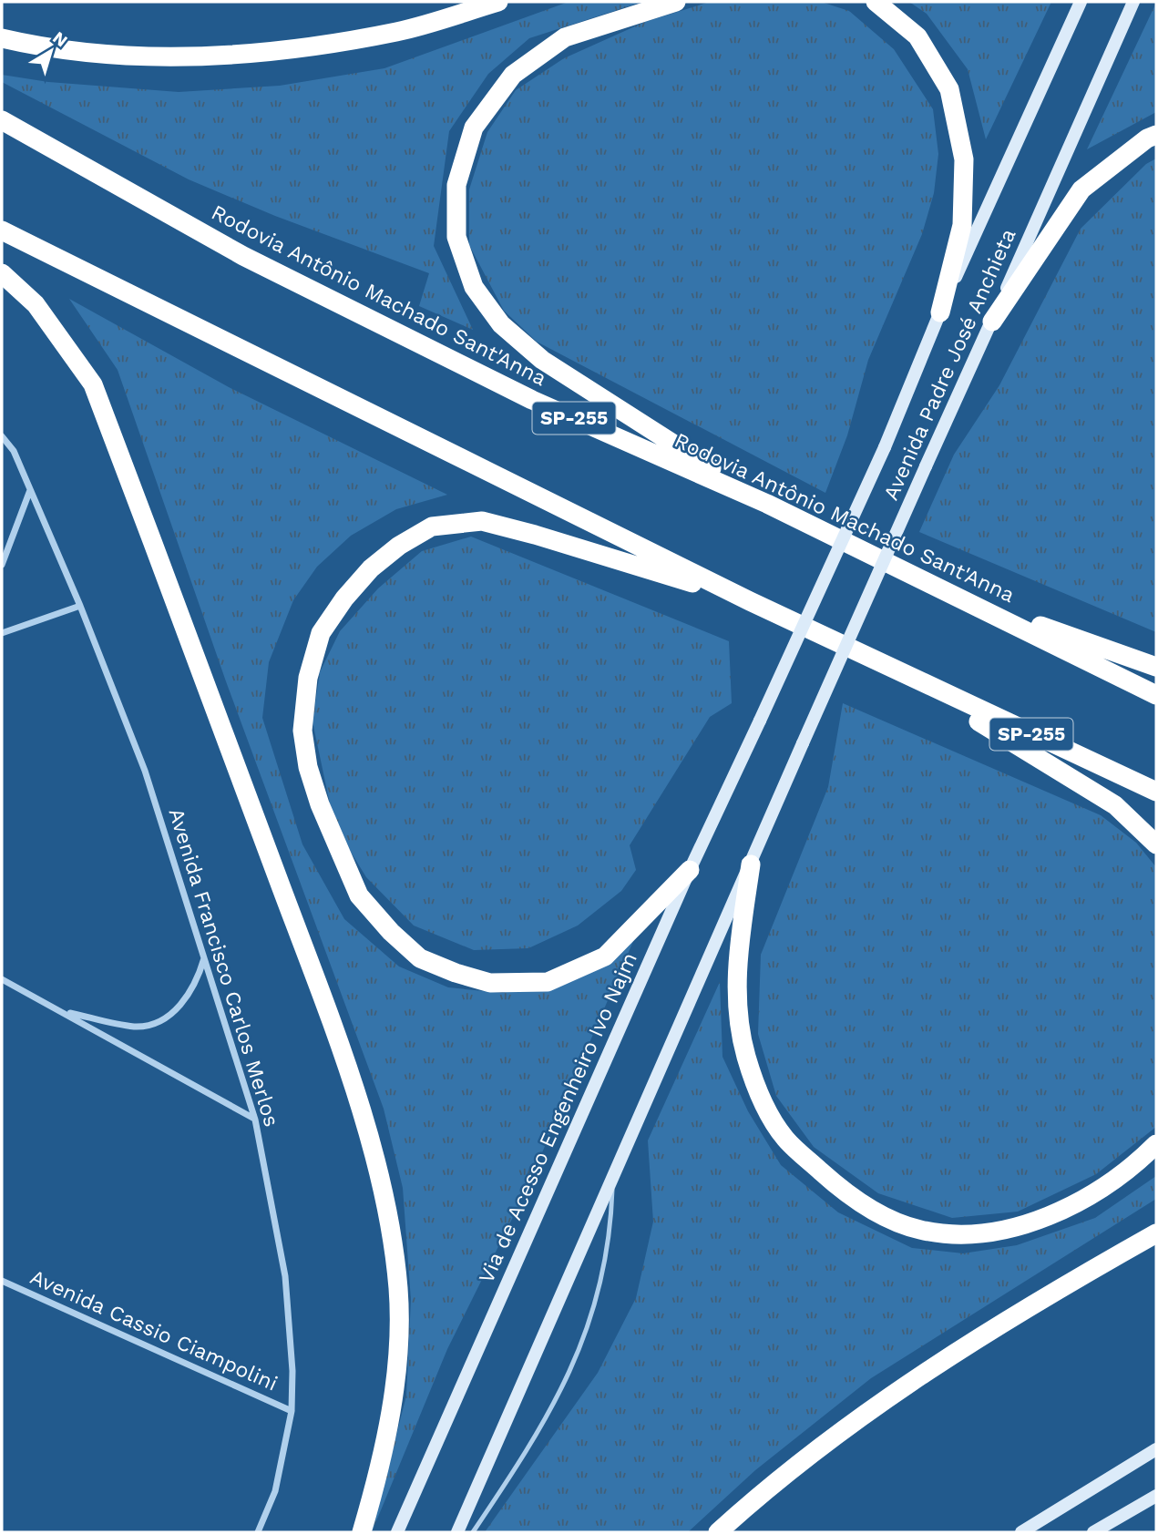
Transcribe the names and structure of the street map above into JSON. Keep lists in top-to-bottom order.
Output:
{
  "streets": {
    "highway": ["Rodovia Antônio Machado Sant'Anna", "SP-255"],
    "main road": ["Avenida Padre José Anchieta", "Via de Acesso Engenheiro Ivo Najm"],
    "street": ["Avenida Francisco Carlos Merlos", "Avenida Cassio Ciampolini"]
  },
  "crossings": [
    ["Avenida Padre José Anchieta", "Via de Acesso Engenheiro Ivo Najm"],
    ["Avenida Francisco Carlos Merlos", "Avenida Cassio Ciampolini"]
  ],
  "north": "top right"
}
